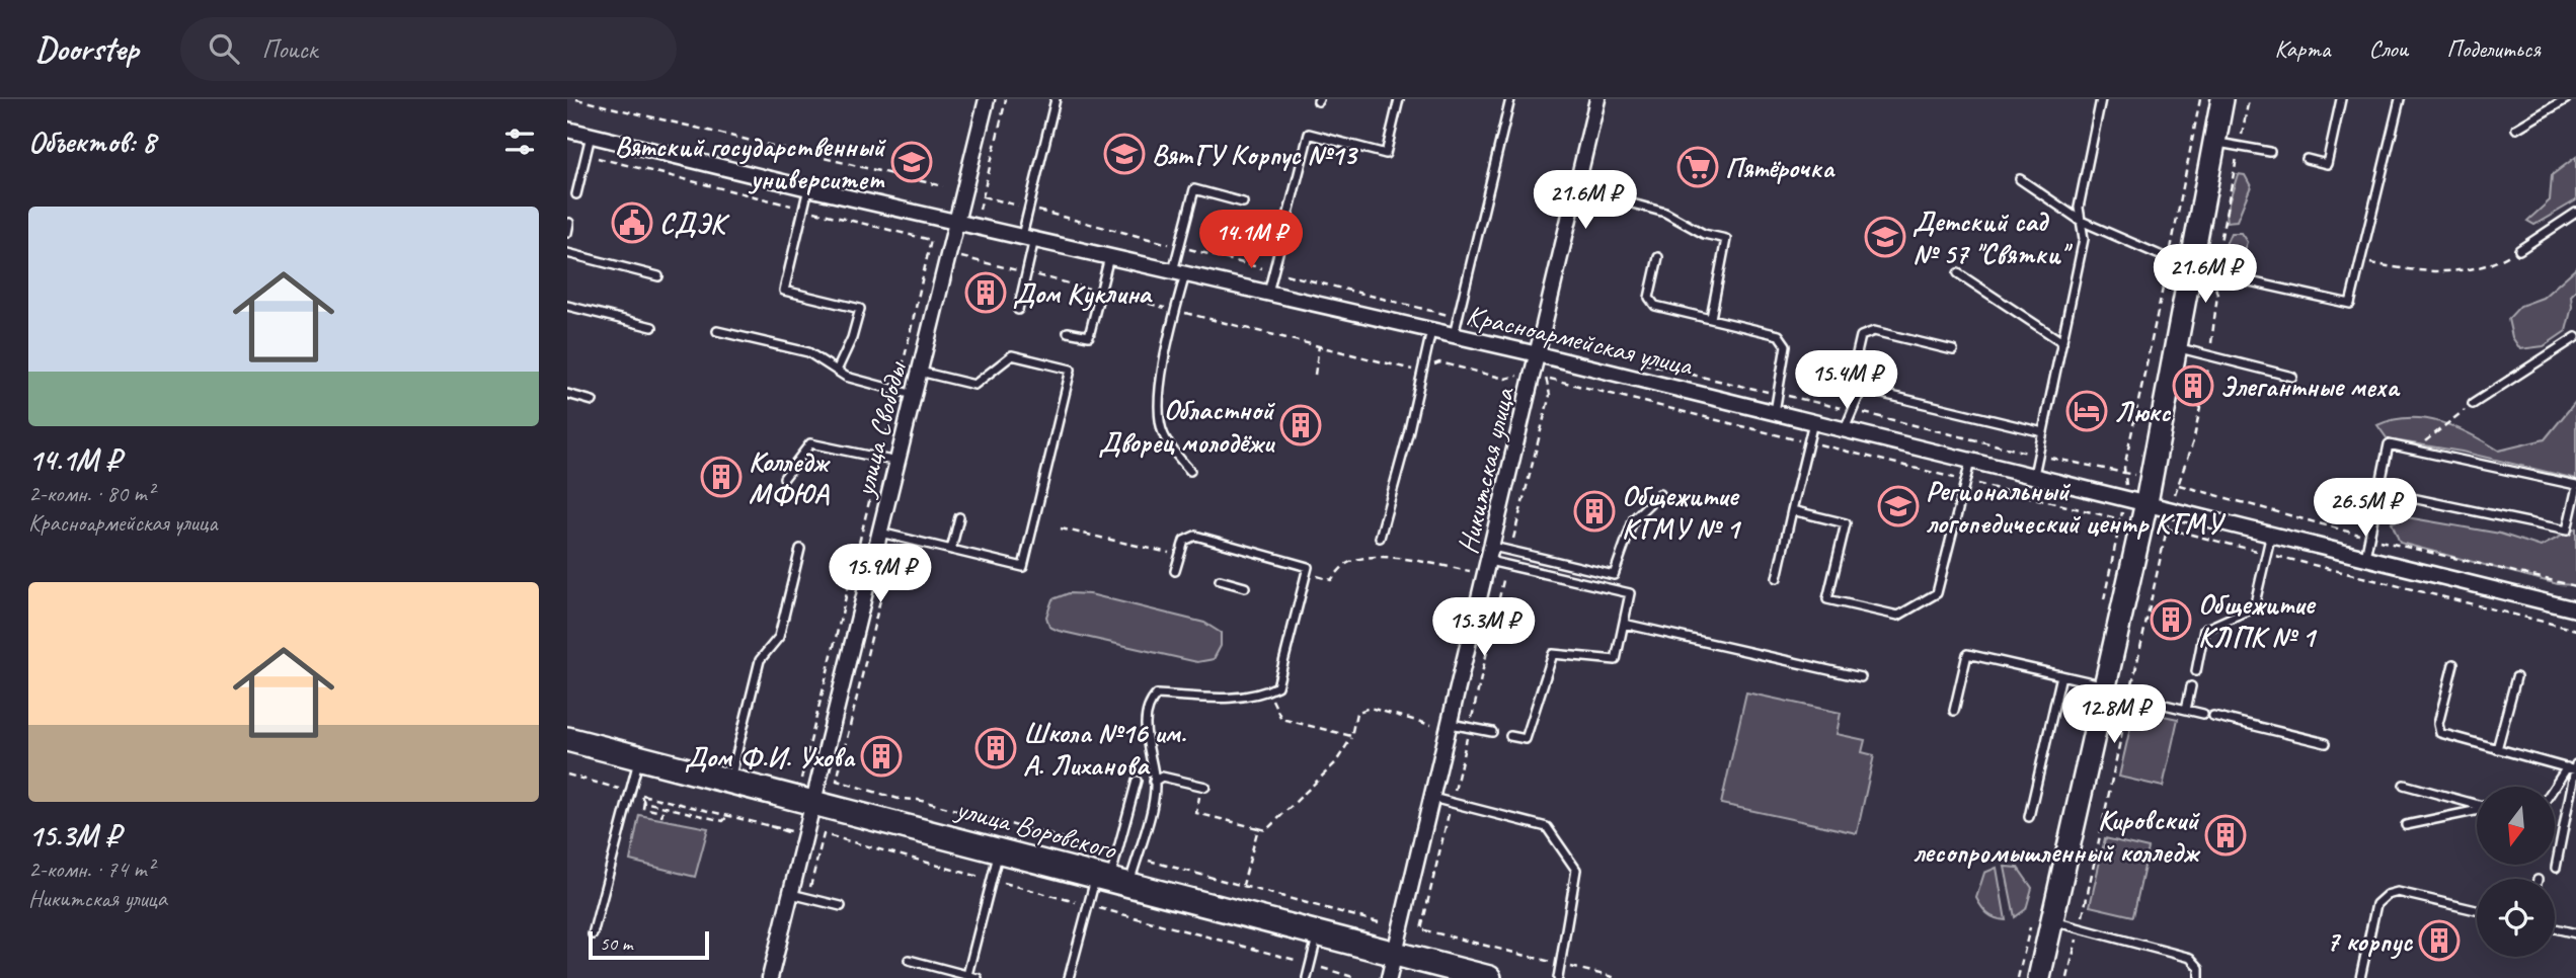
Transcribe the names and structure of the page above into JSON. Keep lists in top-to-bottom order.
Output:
{
  "streets": {
    "main road": ["улица Воровского"],
    "street": ["Красноармейская улица", "улица Свободы", "Никитская улица"]
  },
  "crossings": [
    ["Красноармейская улица", "улица Свободы"],
    ["Красноармейская улица", "Никитская улица"],
    ["улица Свободы", "улица Воровского"],
    ["Никитская улица", "улица Воровского"]
  ],
  "places": {
    "school or university": [
      "ВятГУ Корпус №13",
      "Вятский государственный университет",
      "Детский сад № 57 \"Святки\"",
      "Региональный логопедический центр КГМУ"
    ],
    "supermarket": ["Пятёрочка"],
    "public building": ["СДЭК"],
    "building": [
      "Дом Куклина",
      "Элегантные меха",
      "Областной Дворец молодёжи",
      "Колледж МФЮА",
      "Общежитие КГМУ № 1",
      "Общежитие КЛПК № 1",
      "Школа №16 им. А. Лиханова",
      "Дом Ф.И. Ухова",
      "Кировский лесопромышленный колледж",
      "7 корпус"
    ],
    "hotel": ["Люкс"]
  },
  "scale_bar": "50 m",
  "north": "bottom",
  "page": {
    "header": "Doorstep",
    "search": "Поиск",
    "nav": ["Карта", "Слои", "Поделиться"],
    "heading": "Объектов: 8",
    "price": [
      "21.6M ₽",
      "14.1M ₽",
      "21.6M ₽",
      "15.4M ₽",
      "26.5M ₽",
      "15.9M ₽",
      "15.3M ₽",
      "12.8M ₽"
    ],
    "list": [
      {
        "name": "14.1M ₽",
        "note": "2-комн. · 80 m² · Красноармейская улица"
      },
      {
        "name": "15.3M ₽",
        "note": "2-комн. · 74 m² · Никитская улица"
      }
    ],
    "scale": "50 m"
  }
}
